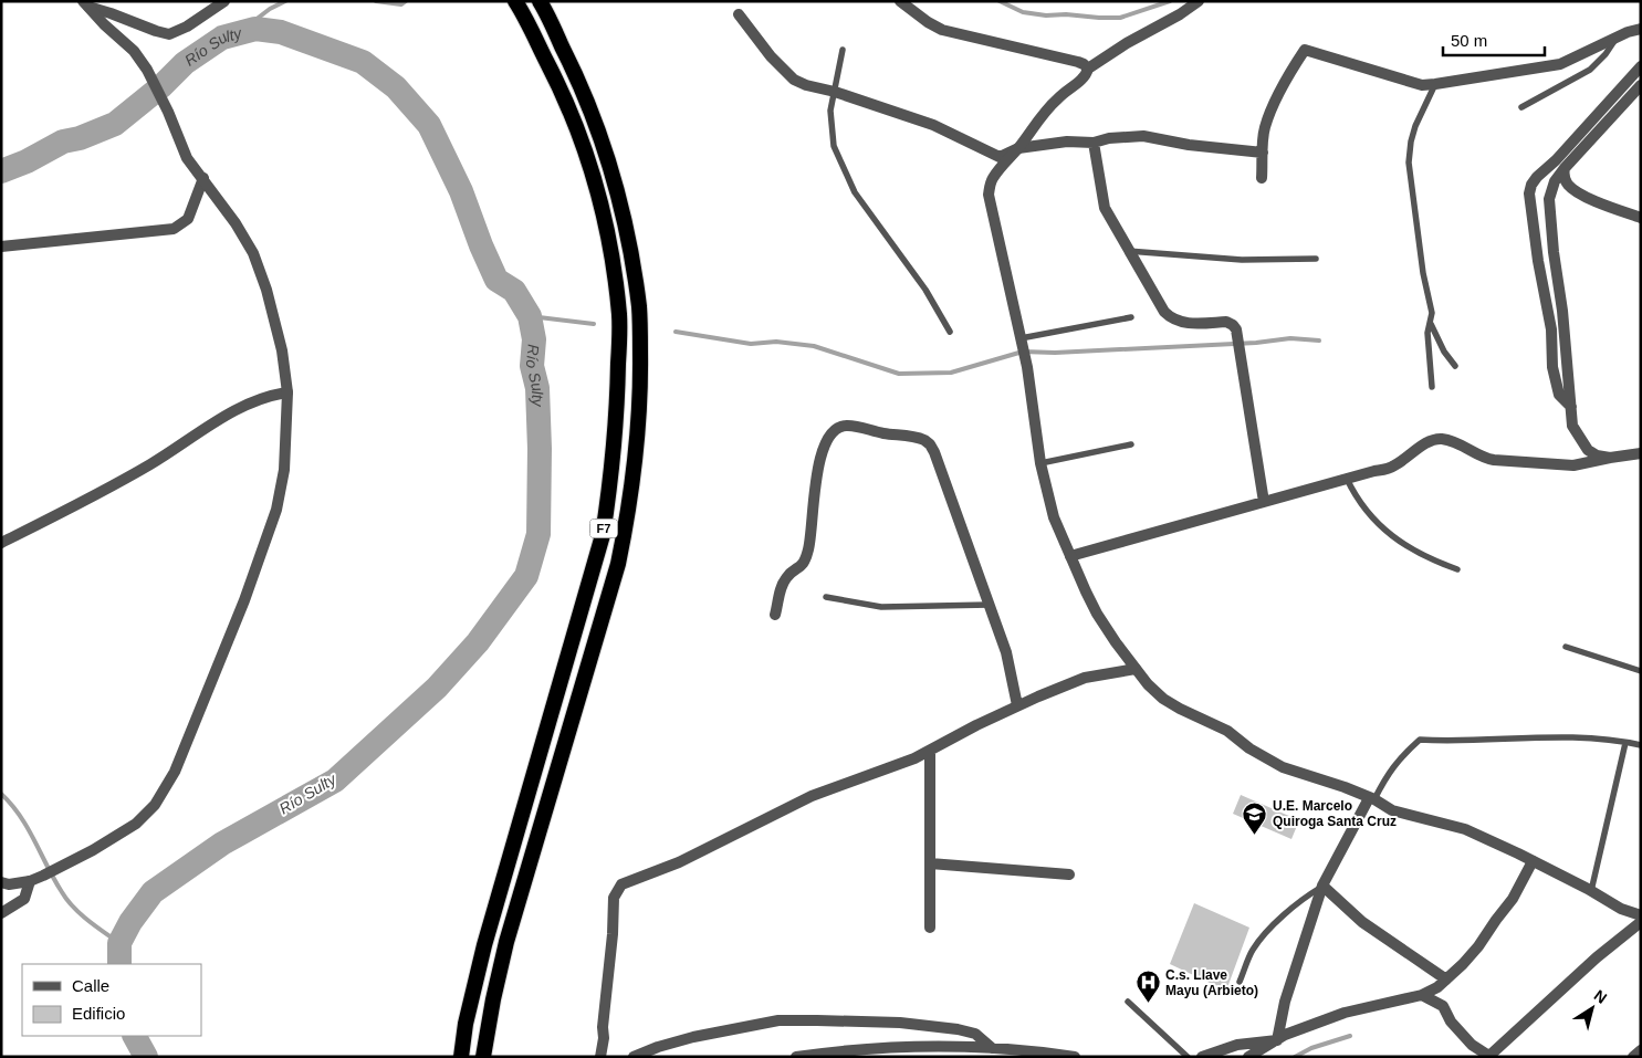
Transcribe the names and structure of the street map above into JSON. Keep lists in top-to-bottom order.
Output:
{
  "streets": {
    "highway": ["F7"]
  },
  "water": ["Río Sulty"],
  "places": {
    "school or university": ["U.E. Marcelo Quiroga Santa Cruz"],
    "hospital": ["C.s. Llave Mayu (Arbieto)"]
  },
  "legend": ["Calle", "Edificio"],
  "scale_bar": "50 m",
  "north": "top right"
}
